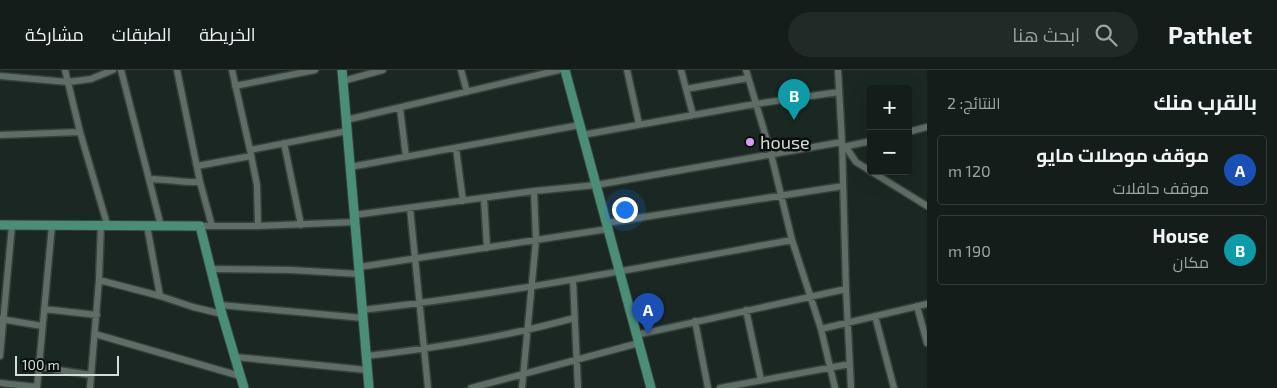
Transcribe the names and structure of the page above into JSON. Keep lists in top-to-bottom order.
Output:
{
  "places": ["house"],
  "scale_bar": "100 m",
  "page": {
    "header": "Pathlet",
    "search": "ابحث هنا",
    "nav": ["الخريطة", "الطبقات", "مشاركة"],
    "heading": ["بالقرب منك", "النتائج: 2"],
    "pins": ["B", "A"],
    "map_buttons": ["+", "−"],
    "list": [
      {
        "mark": "A",
        "name": "موقف موصلات مايو",
        "note": "موقف حافلات",
        "value": "120 m"
      },
      {
        "mark": "B",
        "name": "House",
        "note": "مكان",
        "value": "190 m"
      }
    ],
    "scale": "100 m"
  }
}
